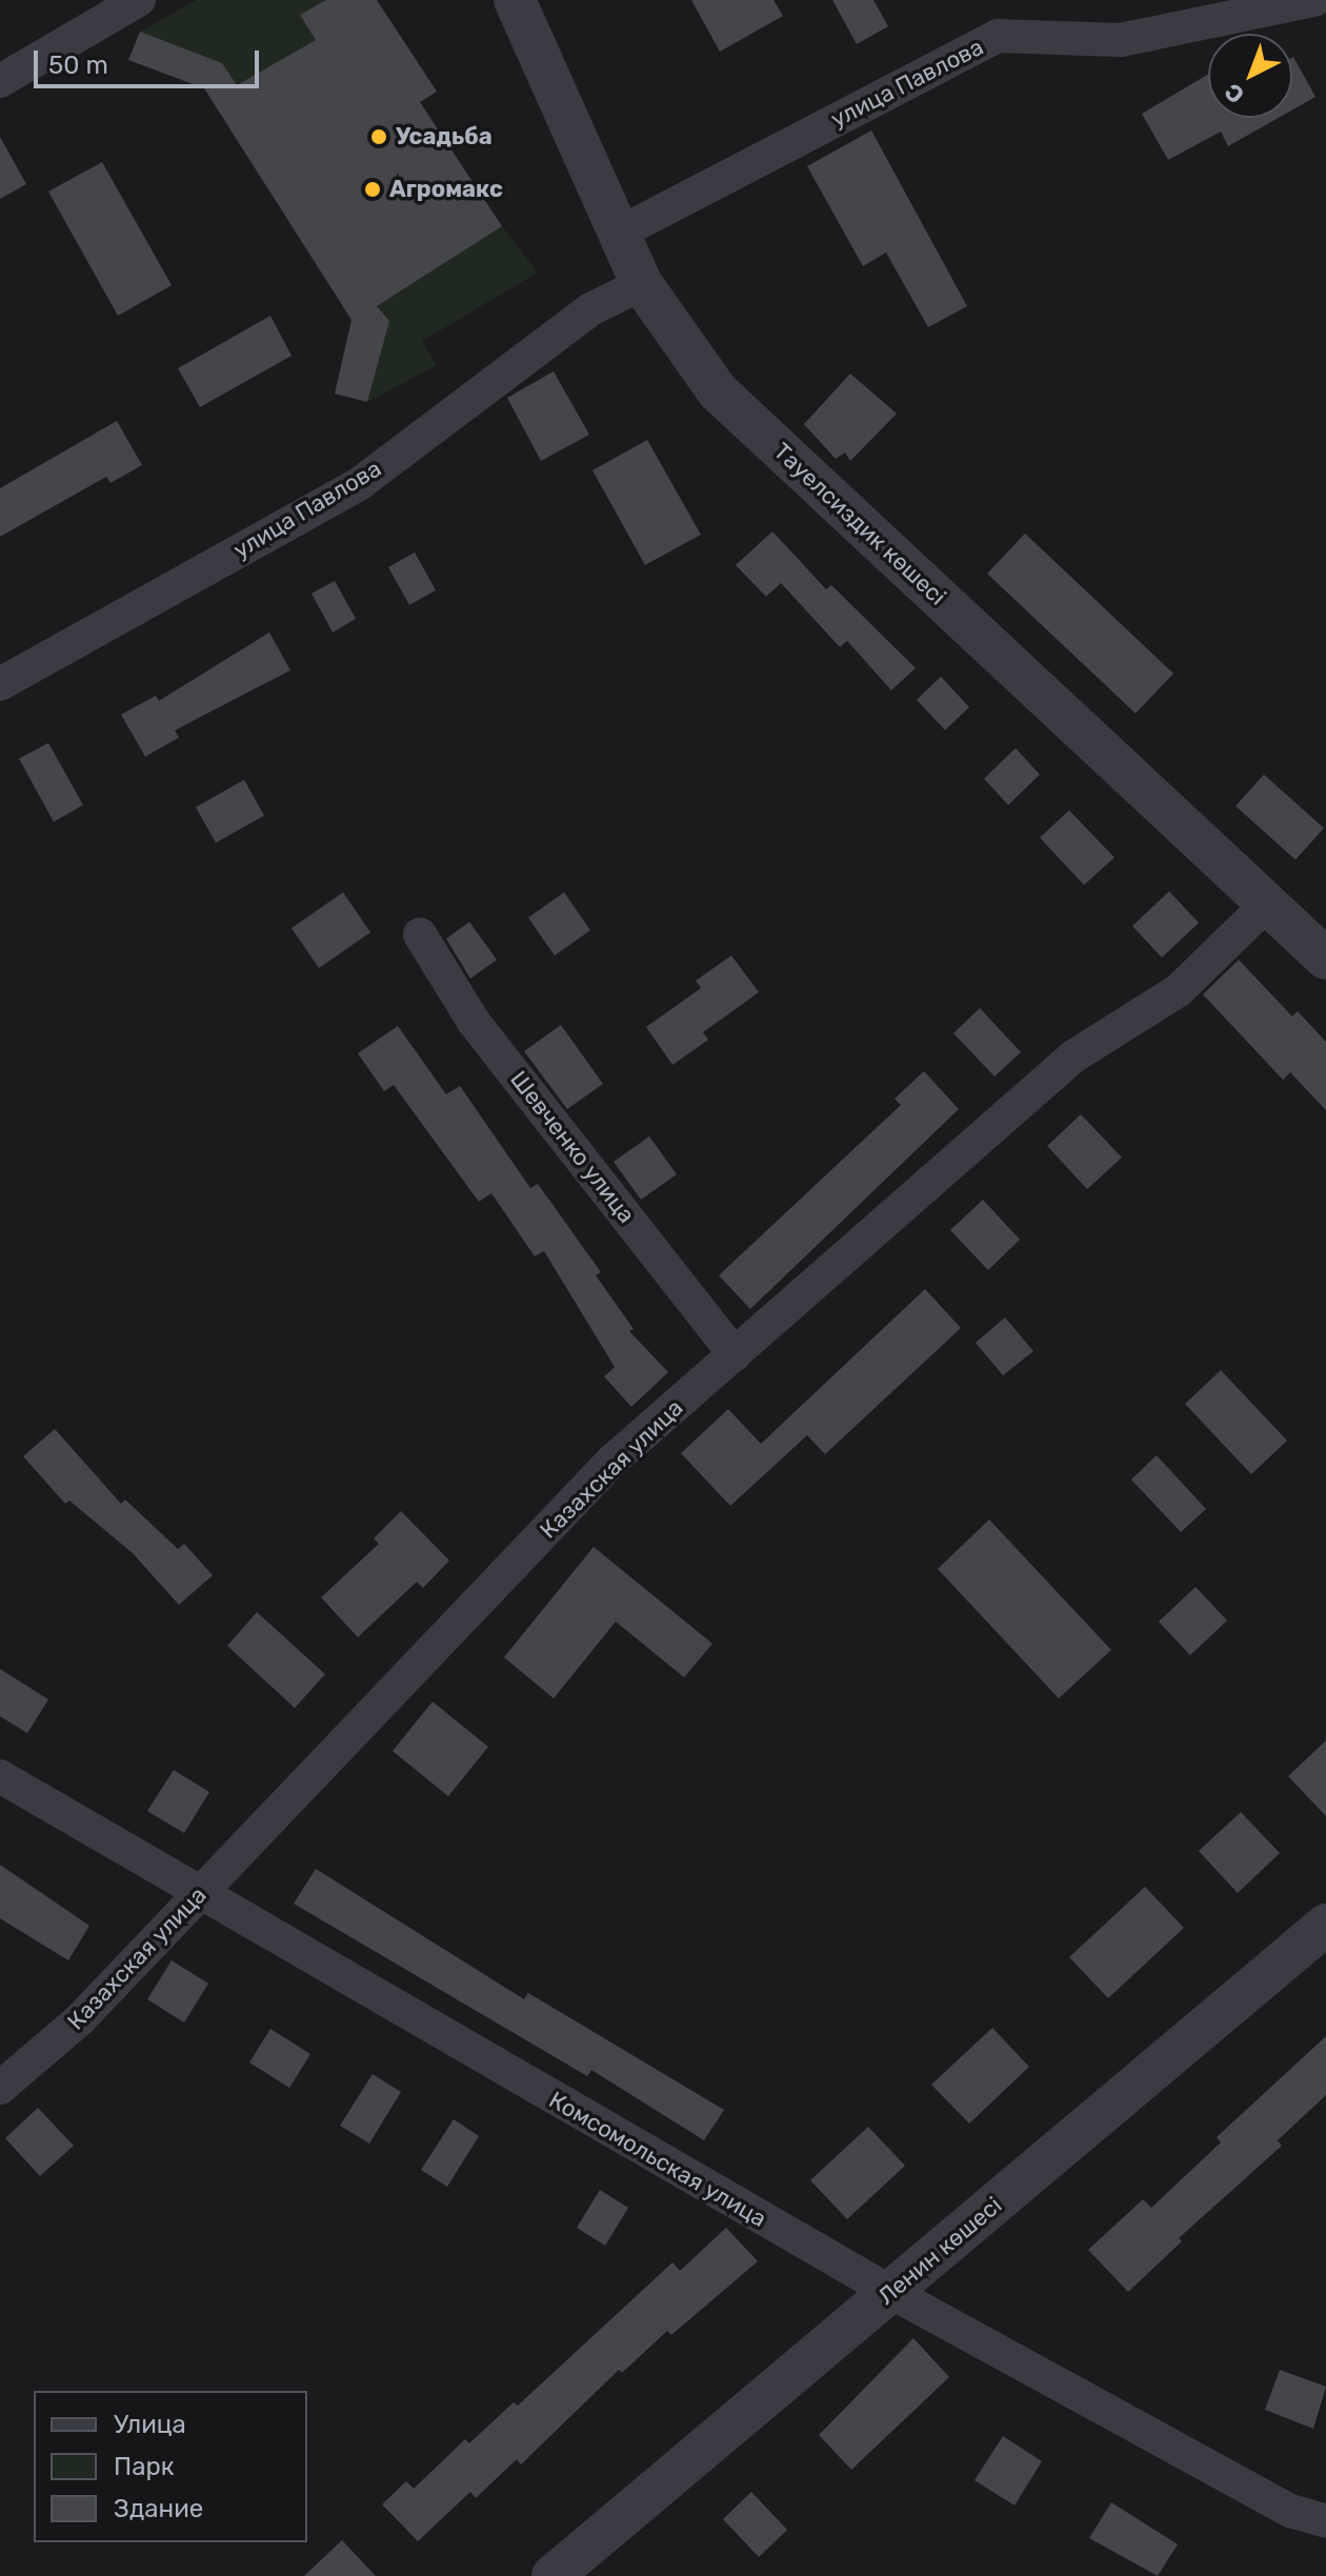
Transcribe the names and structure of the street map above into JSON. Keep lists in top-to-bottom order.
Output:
{
  "streets": {
    "street": [
      "улица Павлова",
      "Тауелсиздик көшесі",
      "Шевченко улица",
      "Казахская улица",
      "Комсомольская улица",
      "Ленин көшесі"
    ]
  },
  "crossings": [
    ["улица Павлова", "Тауелсиздик көшесі"],
    ["Тауелсиздик көшесі", "Казахская улица"],
    ["Шевченко улица", "Казахская улица"],
    ["Казахская улица", "Комсомольская улица"],
    ["Комсомольская улица", "Ленин көшесі"]
  ],
  "places": ["Усадьба", "Агромакс"],
  "legend": ["Улица", "Парк", "Здание"],
  "scale_bar": "50 m",
  "north": "bottom left"
}
